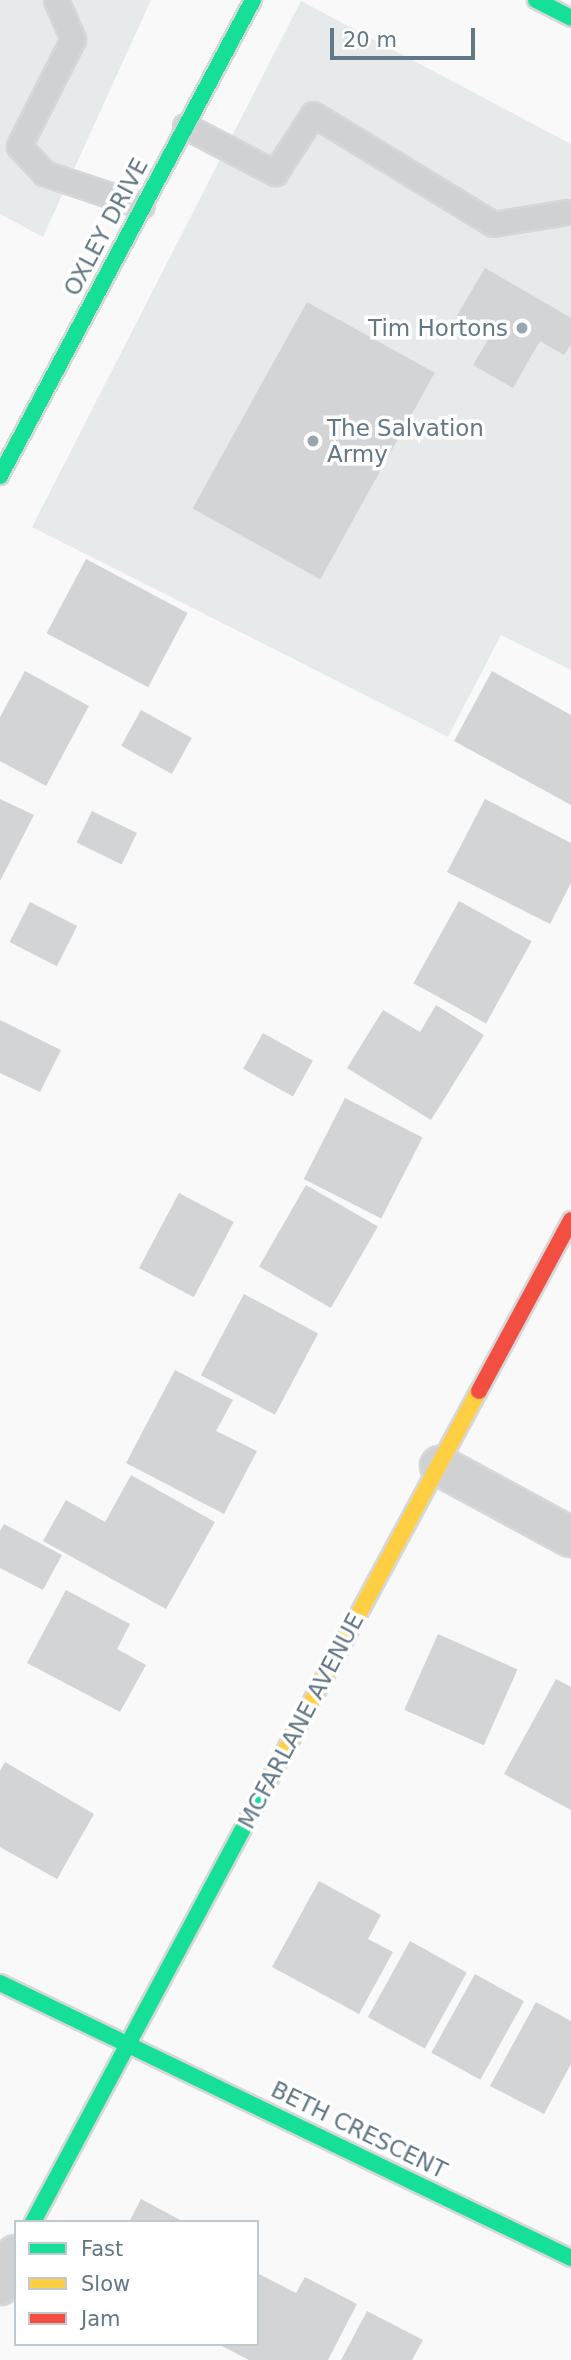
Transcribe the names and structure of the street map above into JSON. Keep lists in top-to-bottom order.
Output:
{
  "streets": {
    "street": ["OXLEY DRIVE", "MCFARLANE AVENUE", "BETH CRESCENT"]
  },
  "crossings": [
    ["MCFARLANE AVENUE", "BETH CRESCENT"]
  ],
  "places": ["Tim Hortons", "The Salvation Army"],
  "legend": ["Fast", "Slow", "Jam"],
  "scale_bar": "20 m"
}
